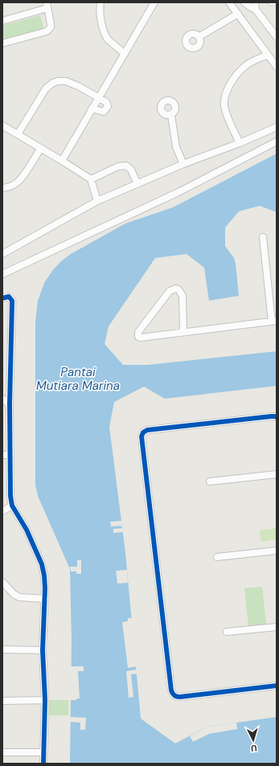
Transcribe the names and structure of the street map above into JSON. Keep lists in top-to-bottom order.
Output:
{
  "water": ["Pantai Mutiara Marina"],
  "north": "bottom"
}
